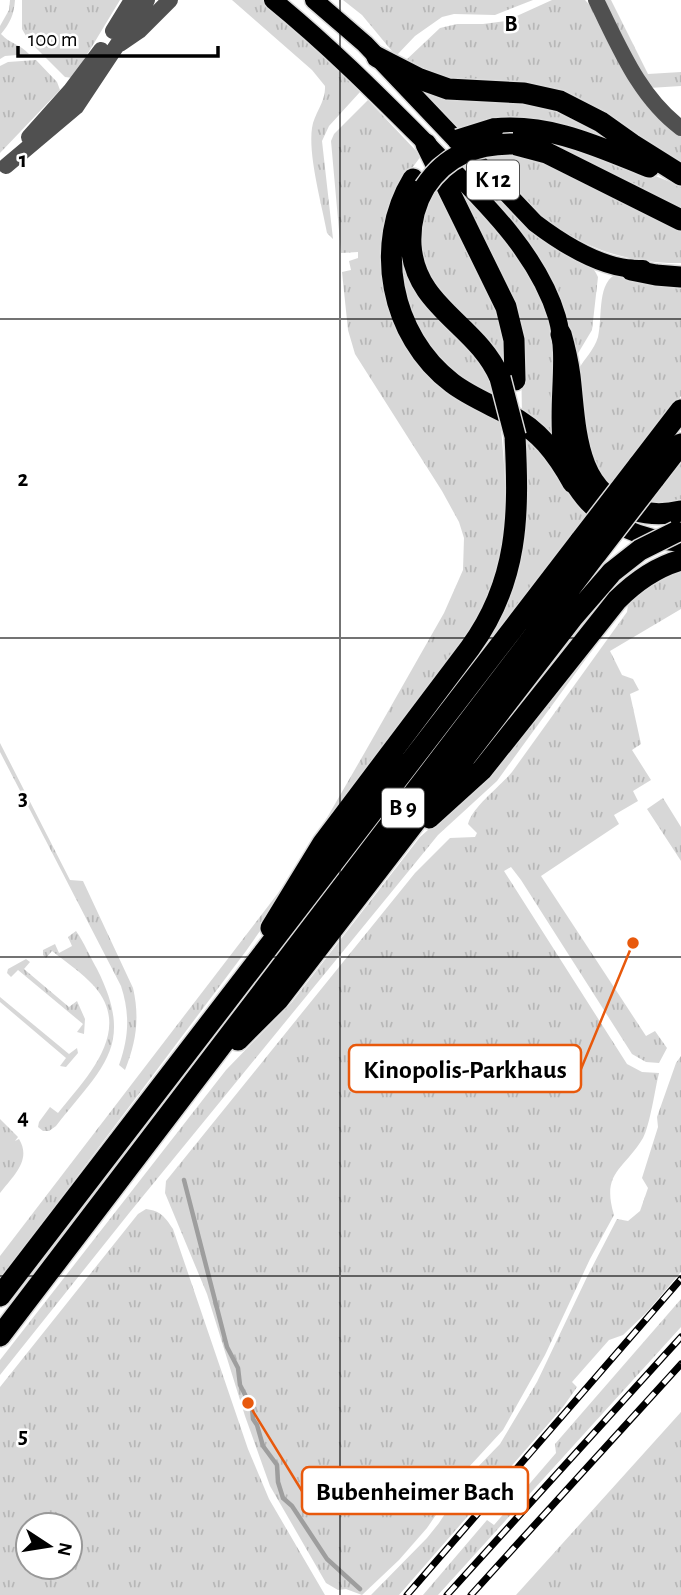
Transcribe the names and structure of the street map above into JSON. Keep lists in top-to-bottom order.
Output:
{
  "streets": {
    "highway": ["B 9"],
    "main road": ["K 12"]
  },
  "places": ["Kinopolis-Parkhaus", "Bubenheimer Bach"],
  "scale_bar": "100 m",
  "north": "right",
  "grid": {
    "columns": ["B"],
    "rows": [
      "1",
      "2",
      "3",
      "4",
      "5"
    ]
  }
}
